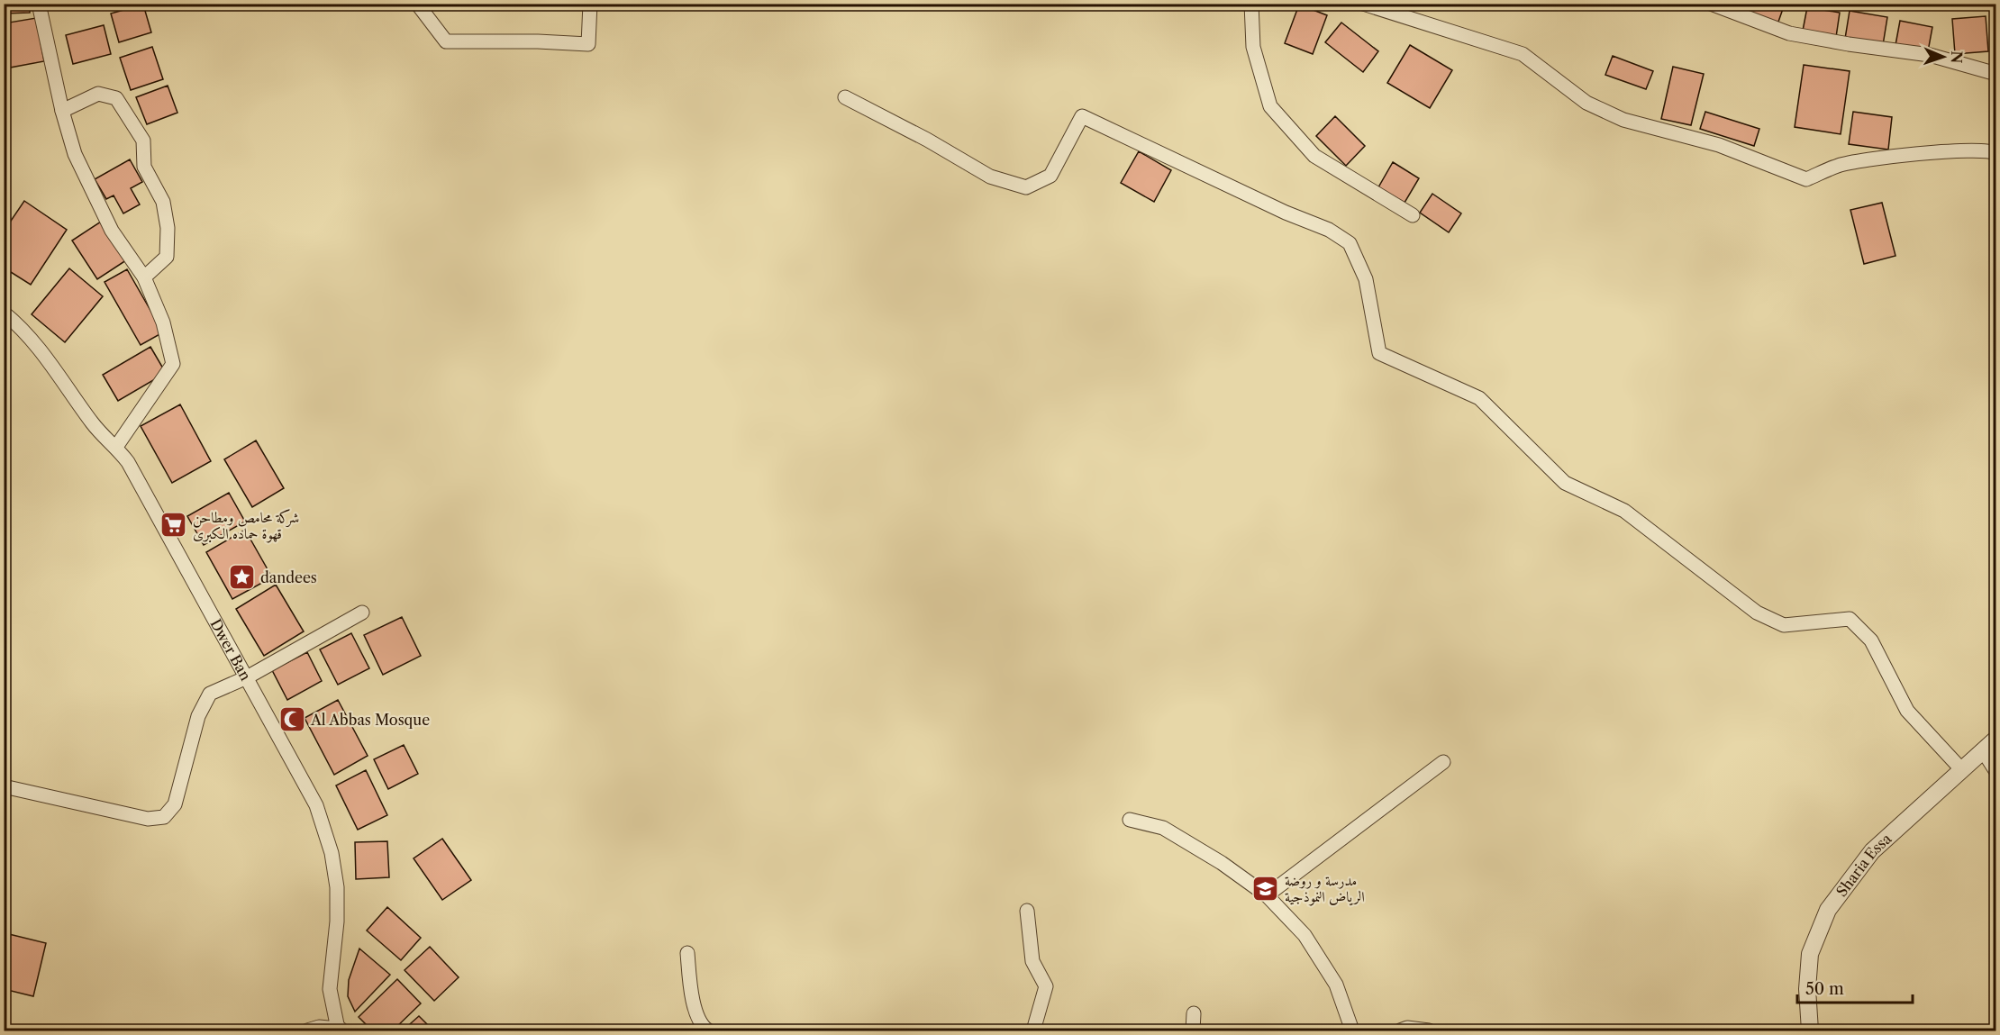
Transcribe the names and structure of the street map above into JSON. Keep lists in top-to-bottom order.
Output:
{
  "streets": {
    "street": ["Dwer Ban", "Sharia Essa"]
  },
  "places": {
    "supermarket": ["شركة محامص ومطاحن قهوة حماده الكبرى"],
    "place": ["dandees"],
    "mosque": ["Al Abbas Mosque"],
    "school or university": ["مدرسة و روضة الرياض النموذجية"]
  },
  "scale_bar": "50 m",
  "north": "right"
}
